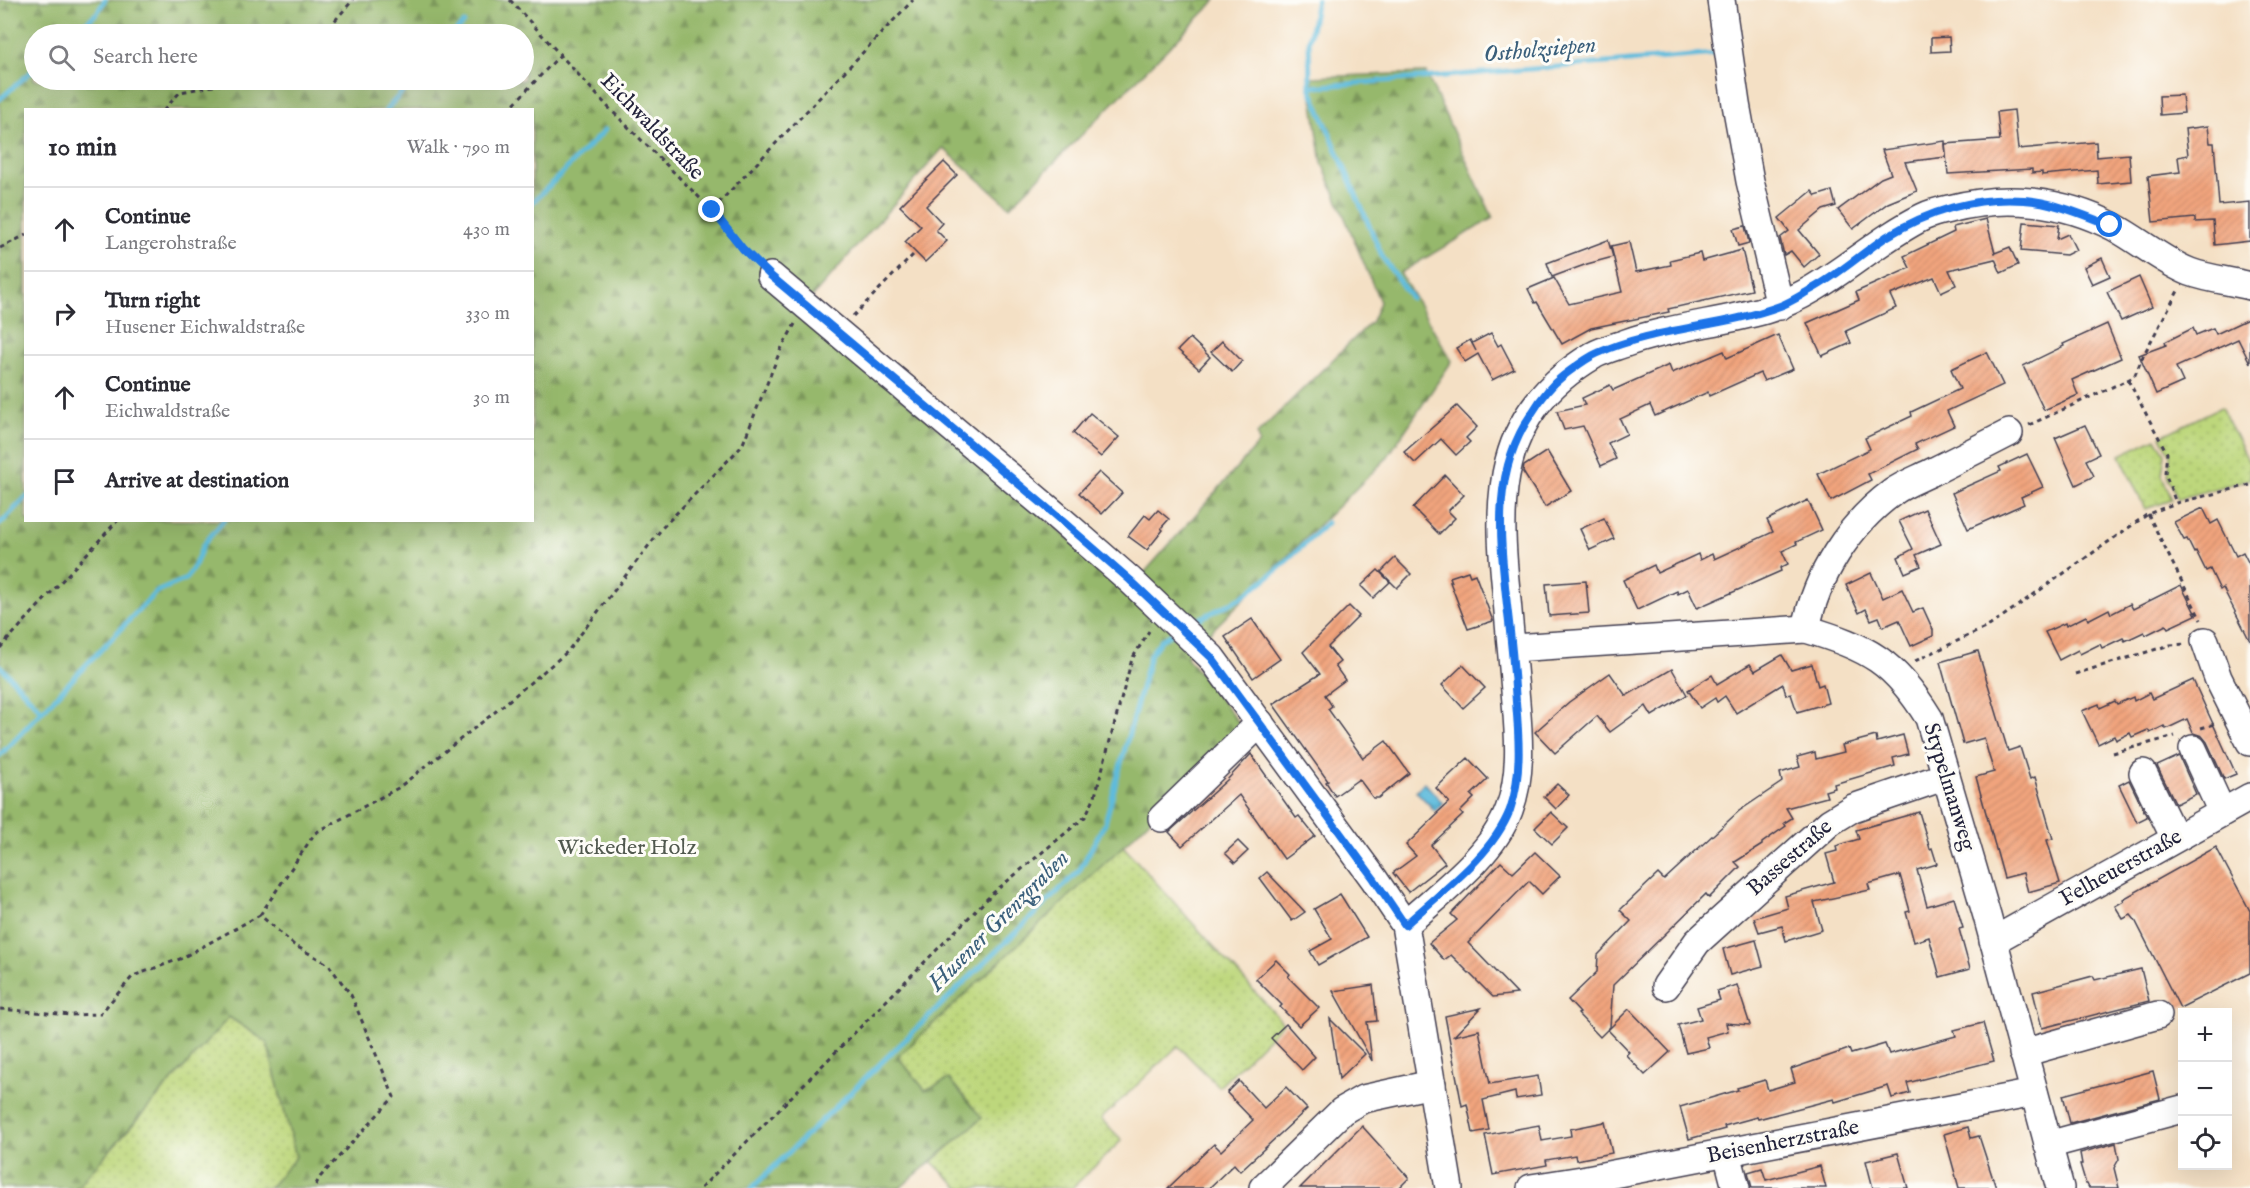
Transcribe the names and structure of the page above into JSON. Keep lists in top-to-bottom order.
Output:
{
  "streets": {
    "street": [
      "Stypelmanweg",
      "Bassestraße",
      "Felheuerstraße",
      "Beisenherzstraße"
    ],
    "path": ["Eichwaldstraße"]
  },
  "crossings": [
    ["Stypelmanweg", "Bassestraße"],
    ["Stypelmanweg", "Felheuerstraße"],
    ["Stypelmanweg", "Beisenherzstraße"]
  ],
  "water": ["Ostholzsiepen", "Husener Grenzgraben"],
  "parks": ["Wickeder Holz"],
  "page": {
    "search": "Search here",
    "heading": ["10 min", "Walk · 790 m"],
    "list": [
      ["Continue", "Langerohstraße", "430 m"],
      ["Turn right", "Husener Eichwaldstraße", "330 m"],
      ["Continue", "Eichwaldstraße", "30 m"],
      "Arrive at destination"
    ],
    "map_buttons": ["+", "−"]
  }
}
